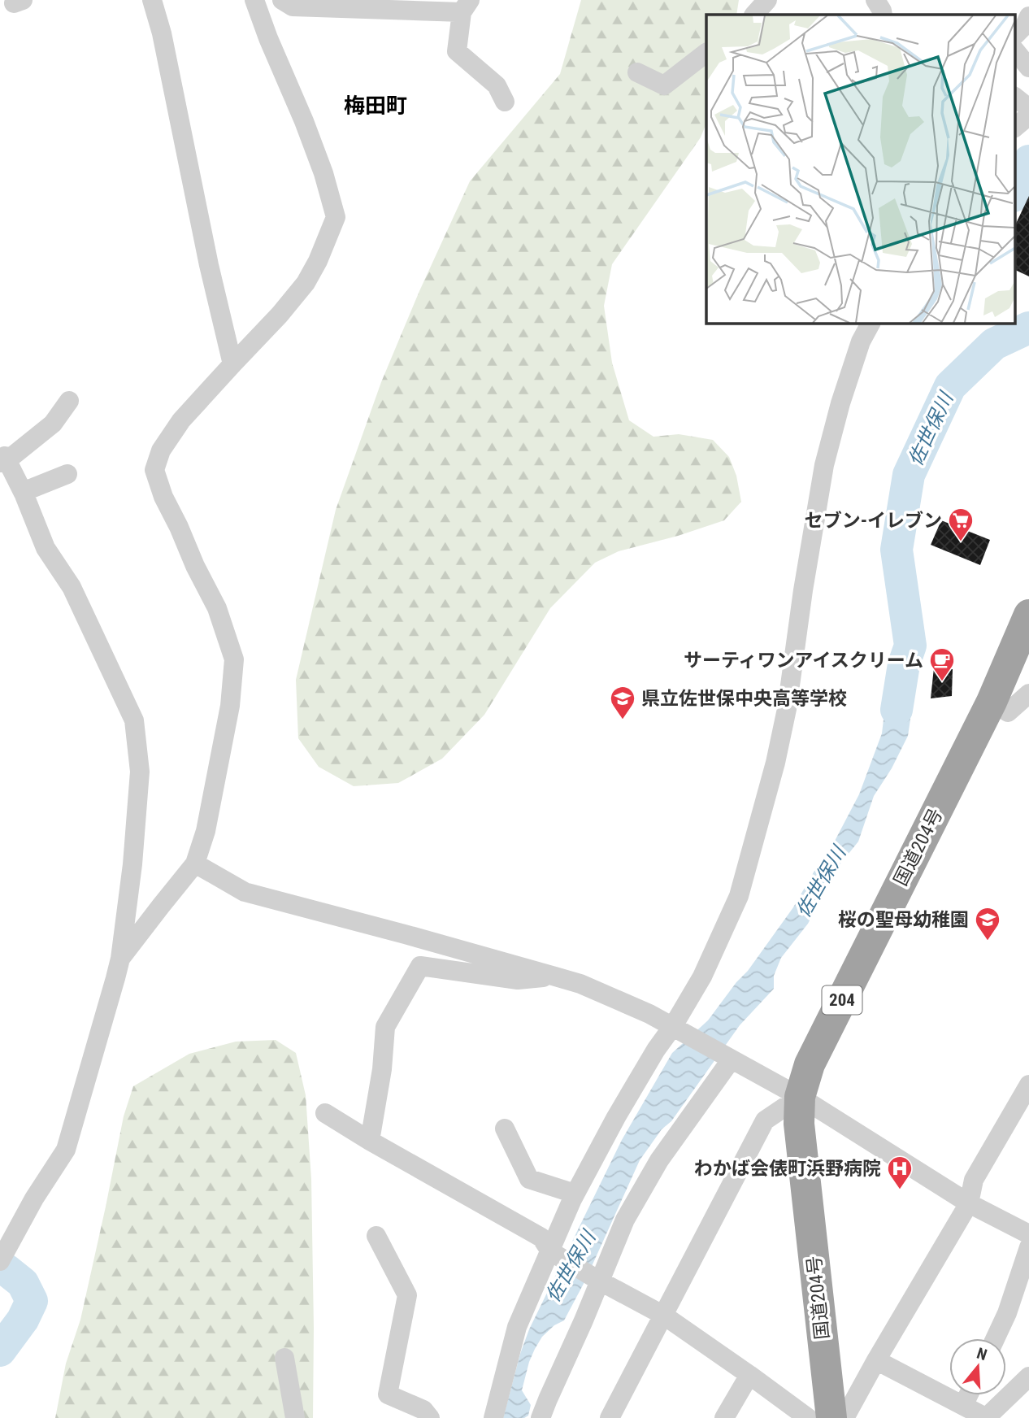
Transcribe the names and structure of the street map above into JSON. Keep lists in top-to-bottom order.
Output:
{
  "streets": {
    "highway": ["国道204号", "204"]
  },
  "districts": ["梅田町"],
  "water": ["佐世保川"],
  "places": {
    "supermarket": ["セブン-イレブン"],
    "cafe": ["サーティワンアイスクリーム"],
    "school or university": ["県立佐世保中央高等学校", "桜の聖母幼稚園"],
    "hospital": ["わかば会俵町浜野病院"]
  },
  "north": "top"
}
